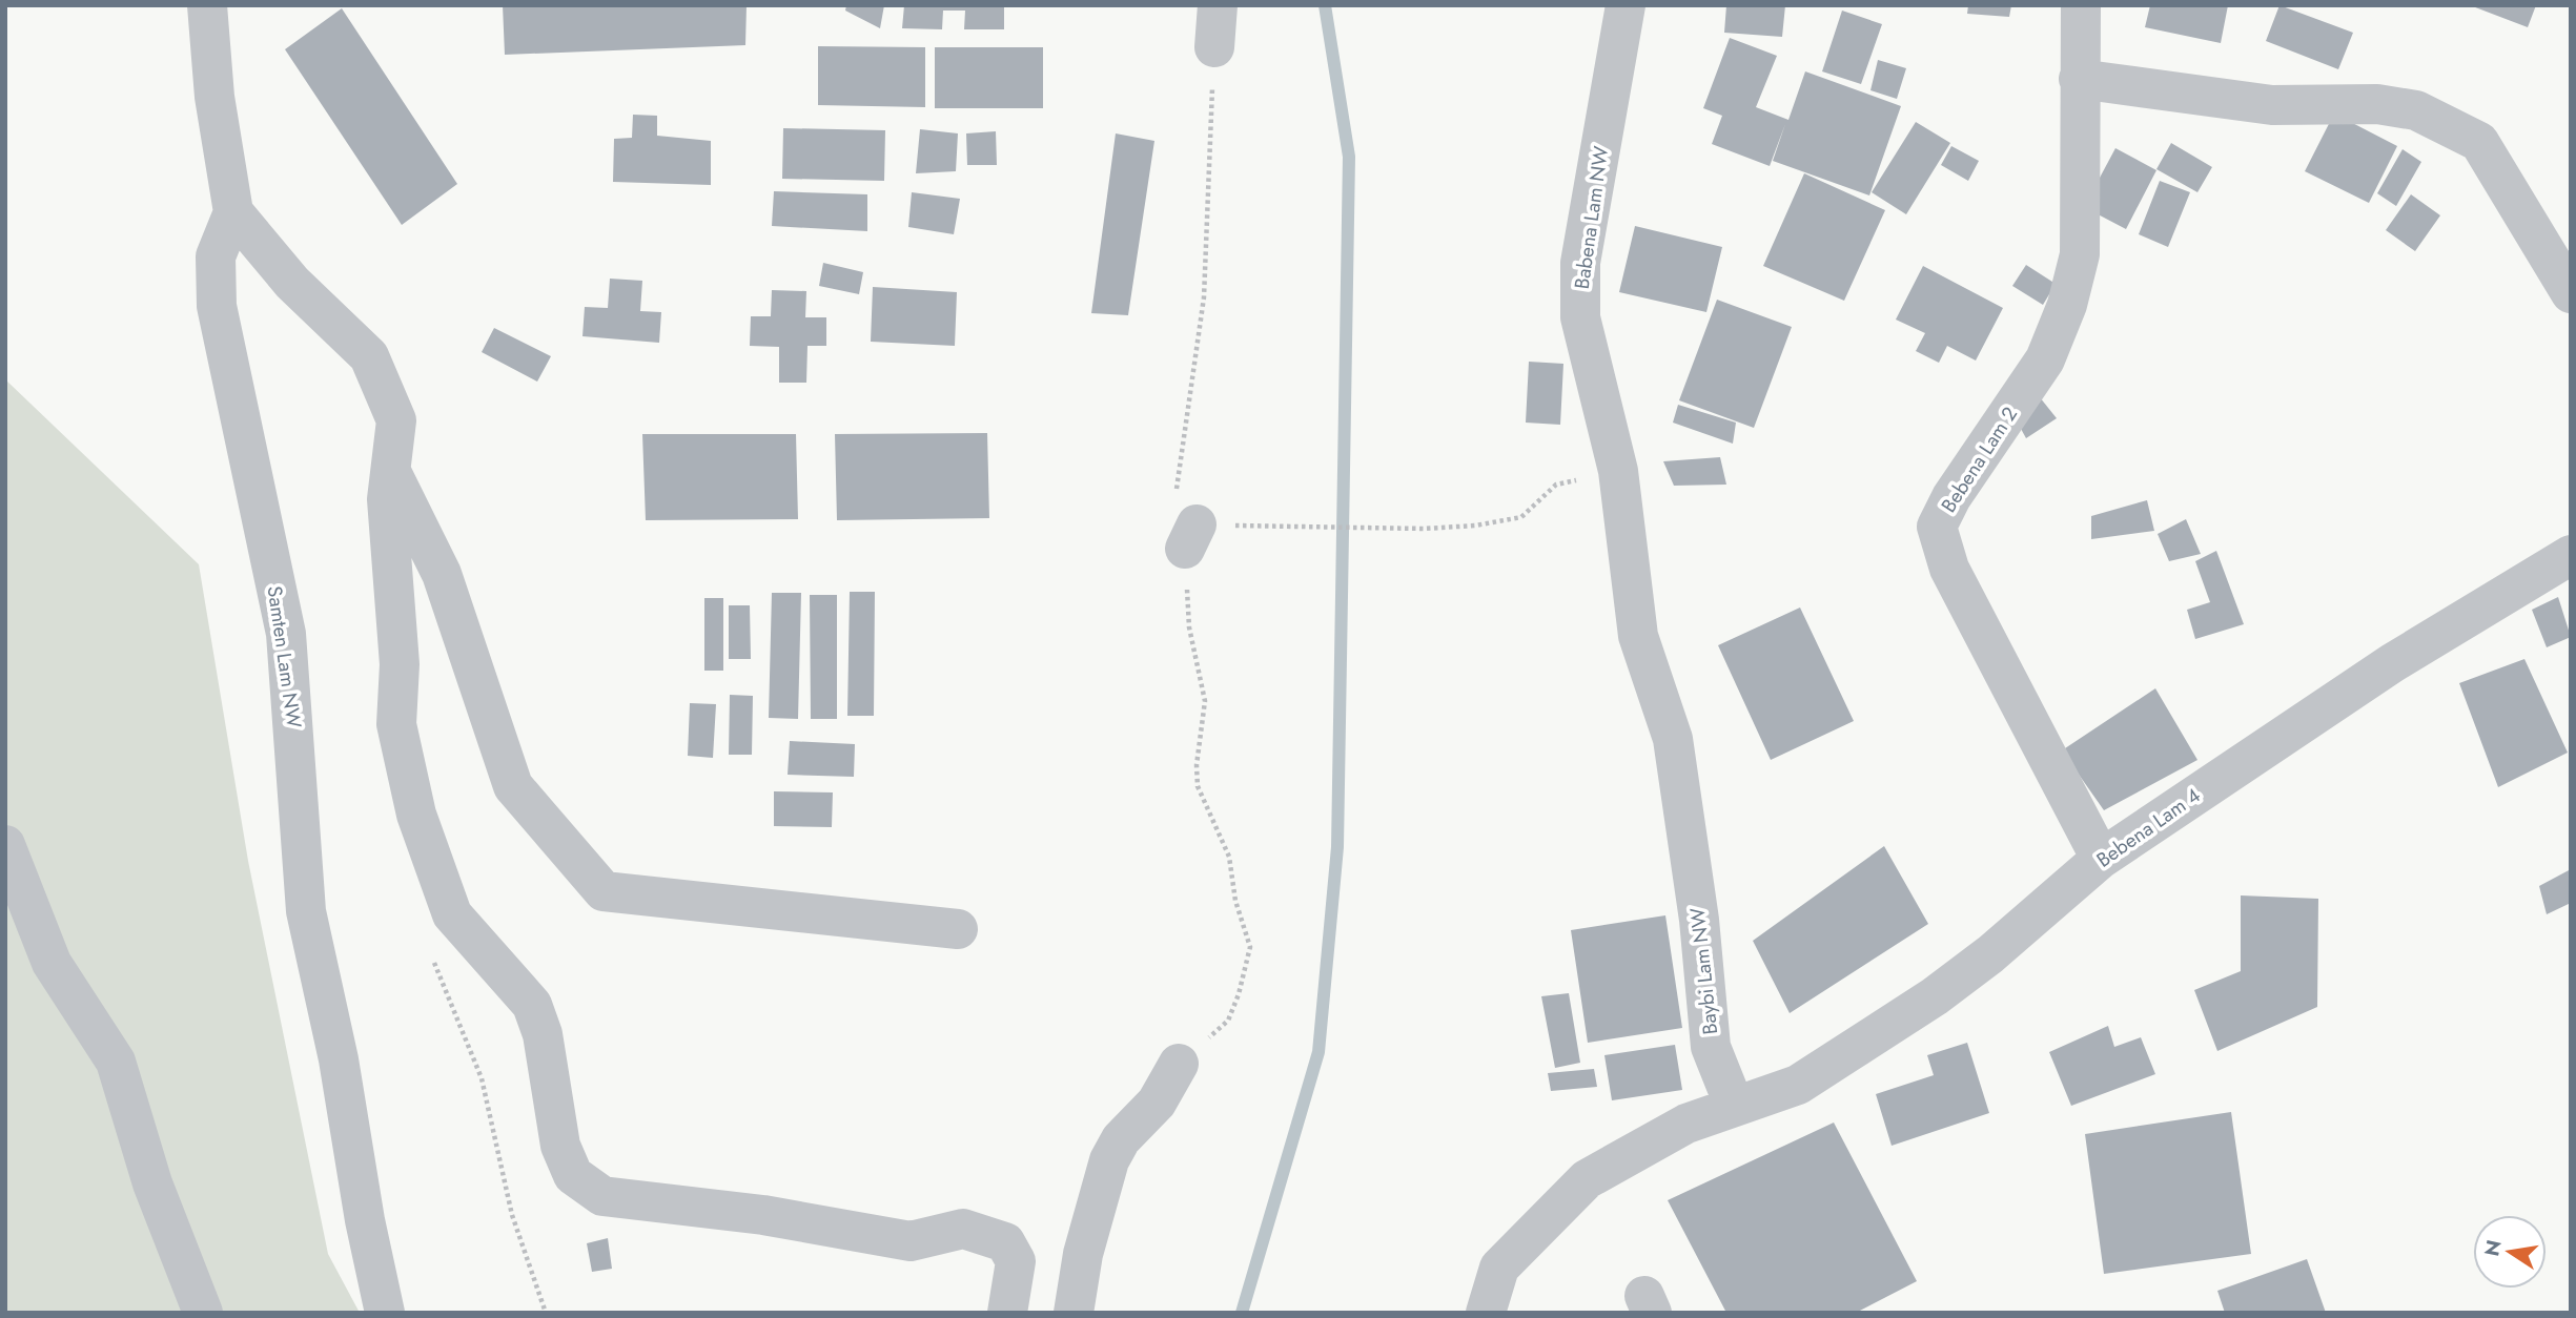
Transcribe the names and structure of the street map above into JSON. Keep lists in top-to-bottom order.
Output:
{
  "streets": {
    "street": [
      "Babena Lam NW",
      "Bebena Lam 2",
      "Samten Lam NW",
      "Bebena Lam 4",
      "Baybi Lam NW"
    ]
  },
  "crossings": [
    ["Babena Lam NW", "Baybi Lam NW"],
    ["Bebena Lam 2", "Bebena Lam 4"],
    ["Bebena Lam 4", "Baybi Lam NW"]
  ],
  "north": "left"
}
